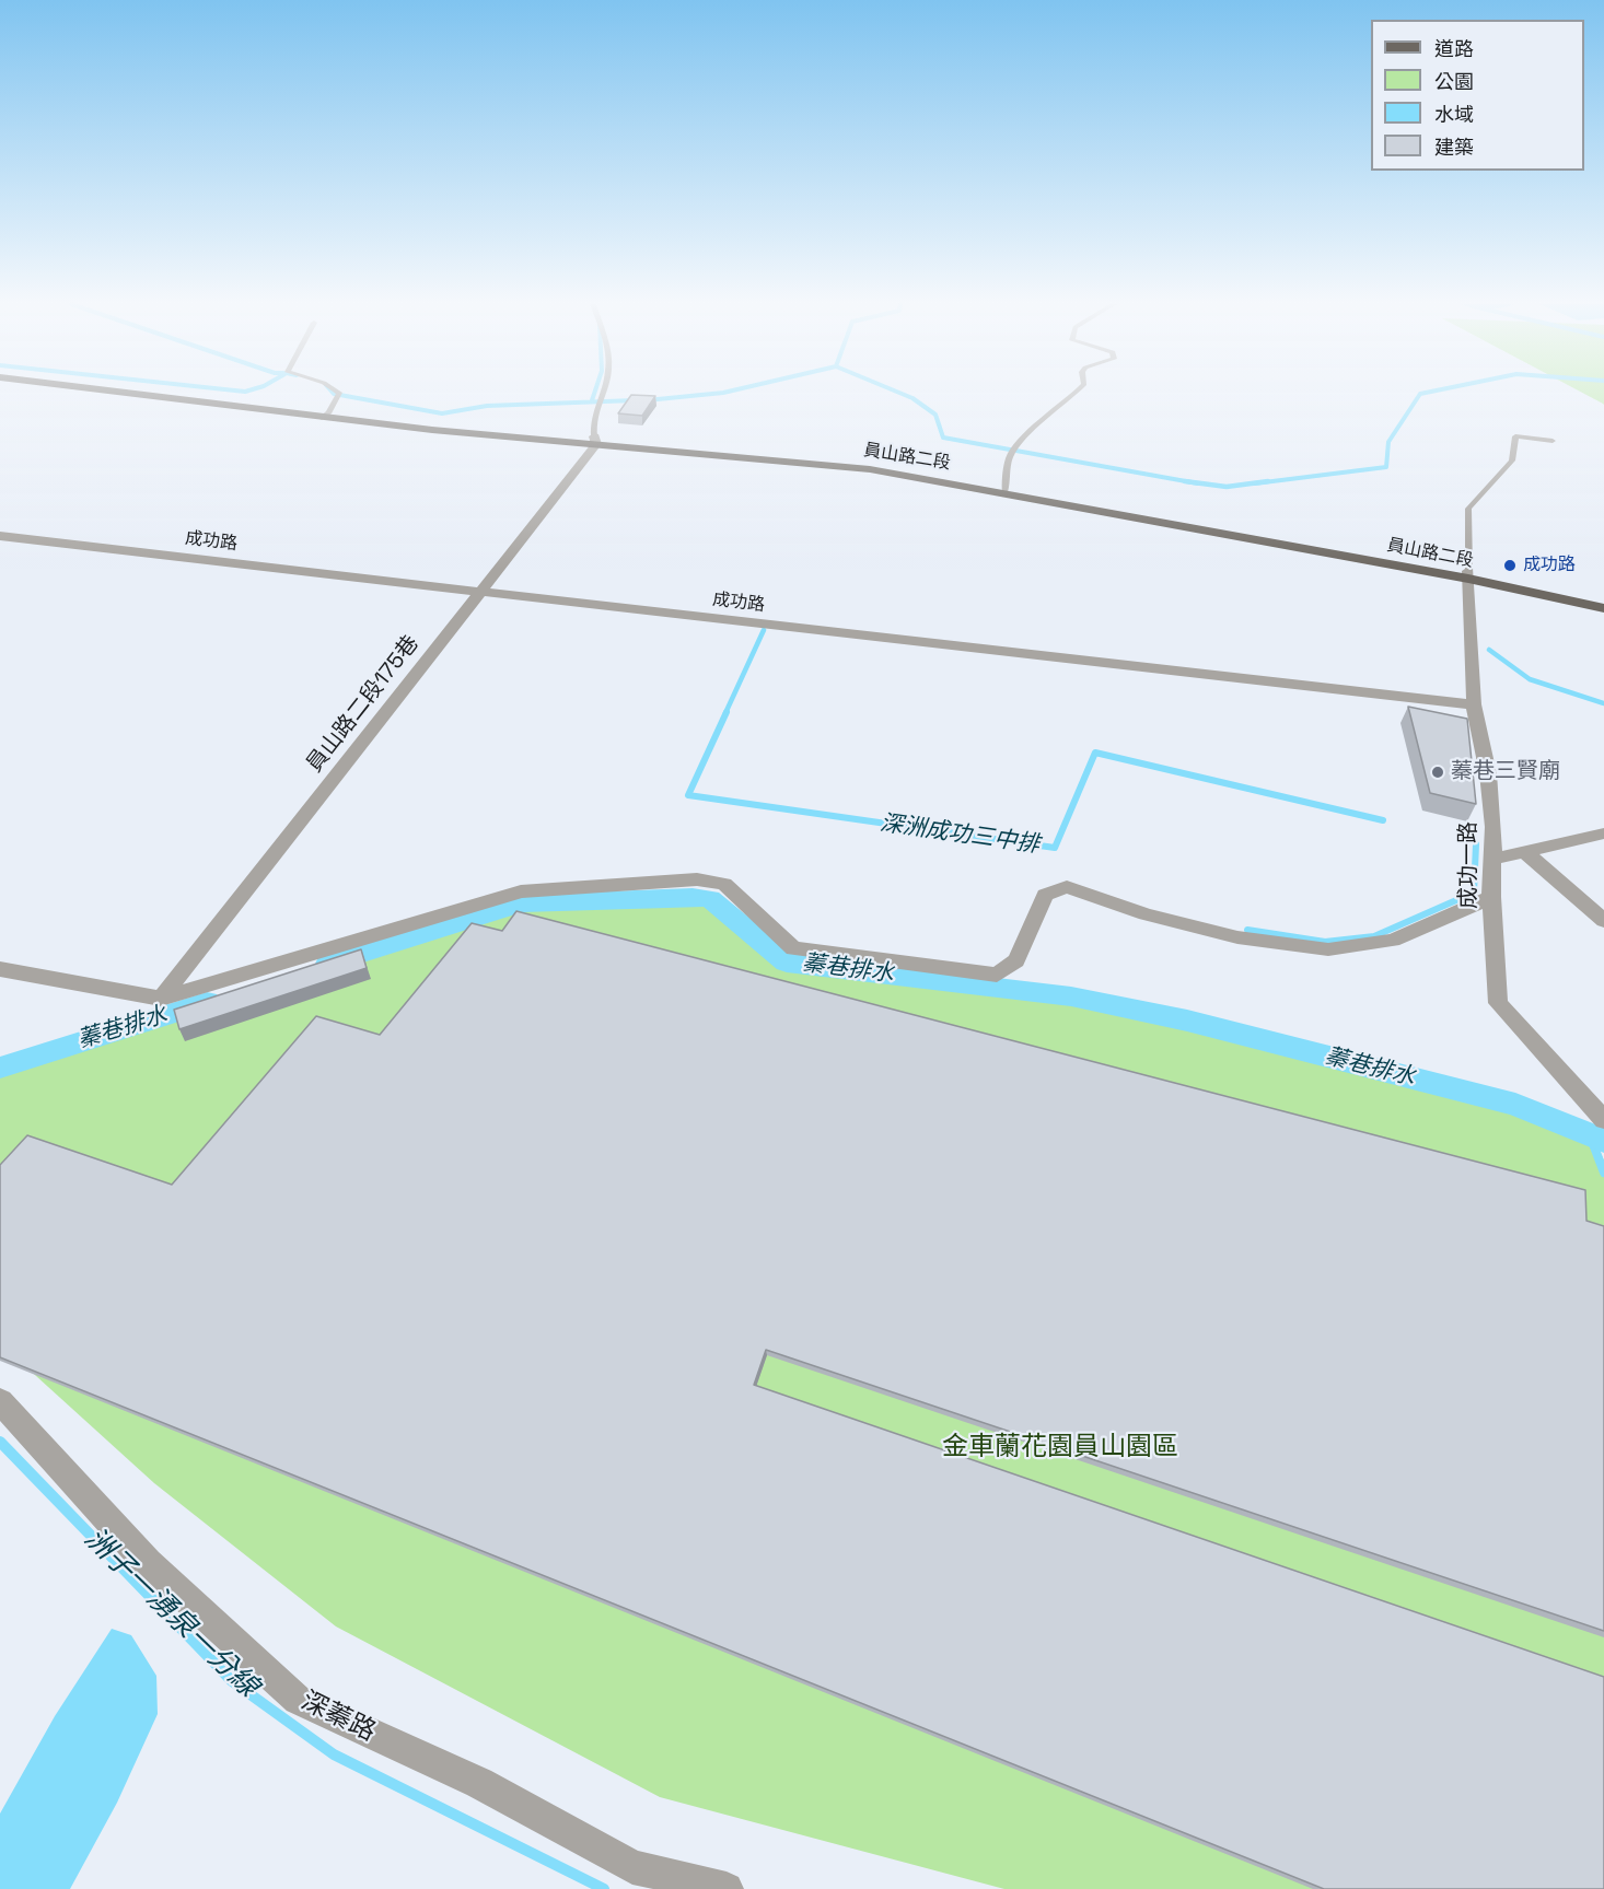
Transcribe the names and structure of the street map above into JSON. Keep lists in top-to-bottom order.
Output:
{
  "streets": {
    "main road": ["員山路二段"],
    "street": [
      "成功路",
      "員山路二段175巷",
      "成功一路",
      "深蓁路"
    ]
  },
  "crossings": [
    ["員山路二段", "員山路二段175巷"],
    ["員山路二段", "成功一路"],
    ["成功路", "員山路二段175巷"],
    ["成功路", "成功一路"]
  ],
  "water": ["深洲成功三中排", "蓁巷排水", "洲子一湧泉一分線"],
  "parks": ["金車蘭花園員山園區"],
  "places": ["成功路", "蓁巷三賢廟"],
  "legend": [
    "道路",
    "公園",
    "水域",
    "建築"
  ]
}
